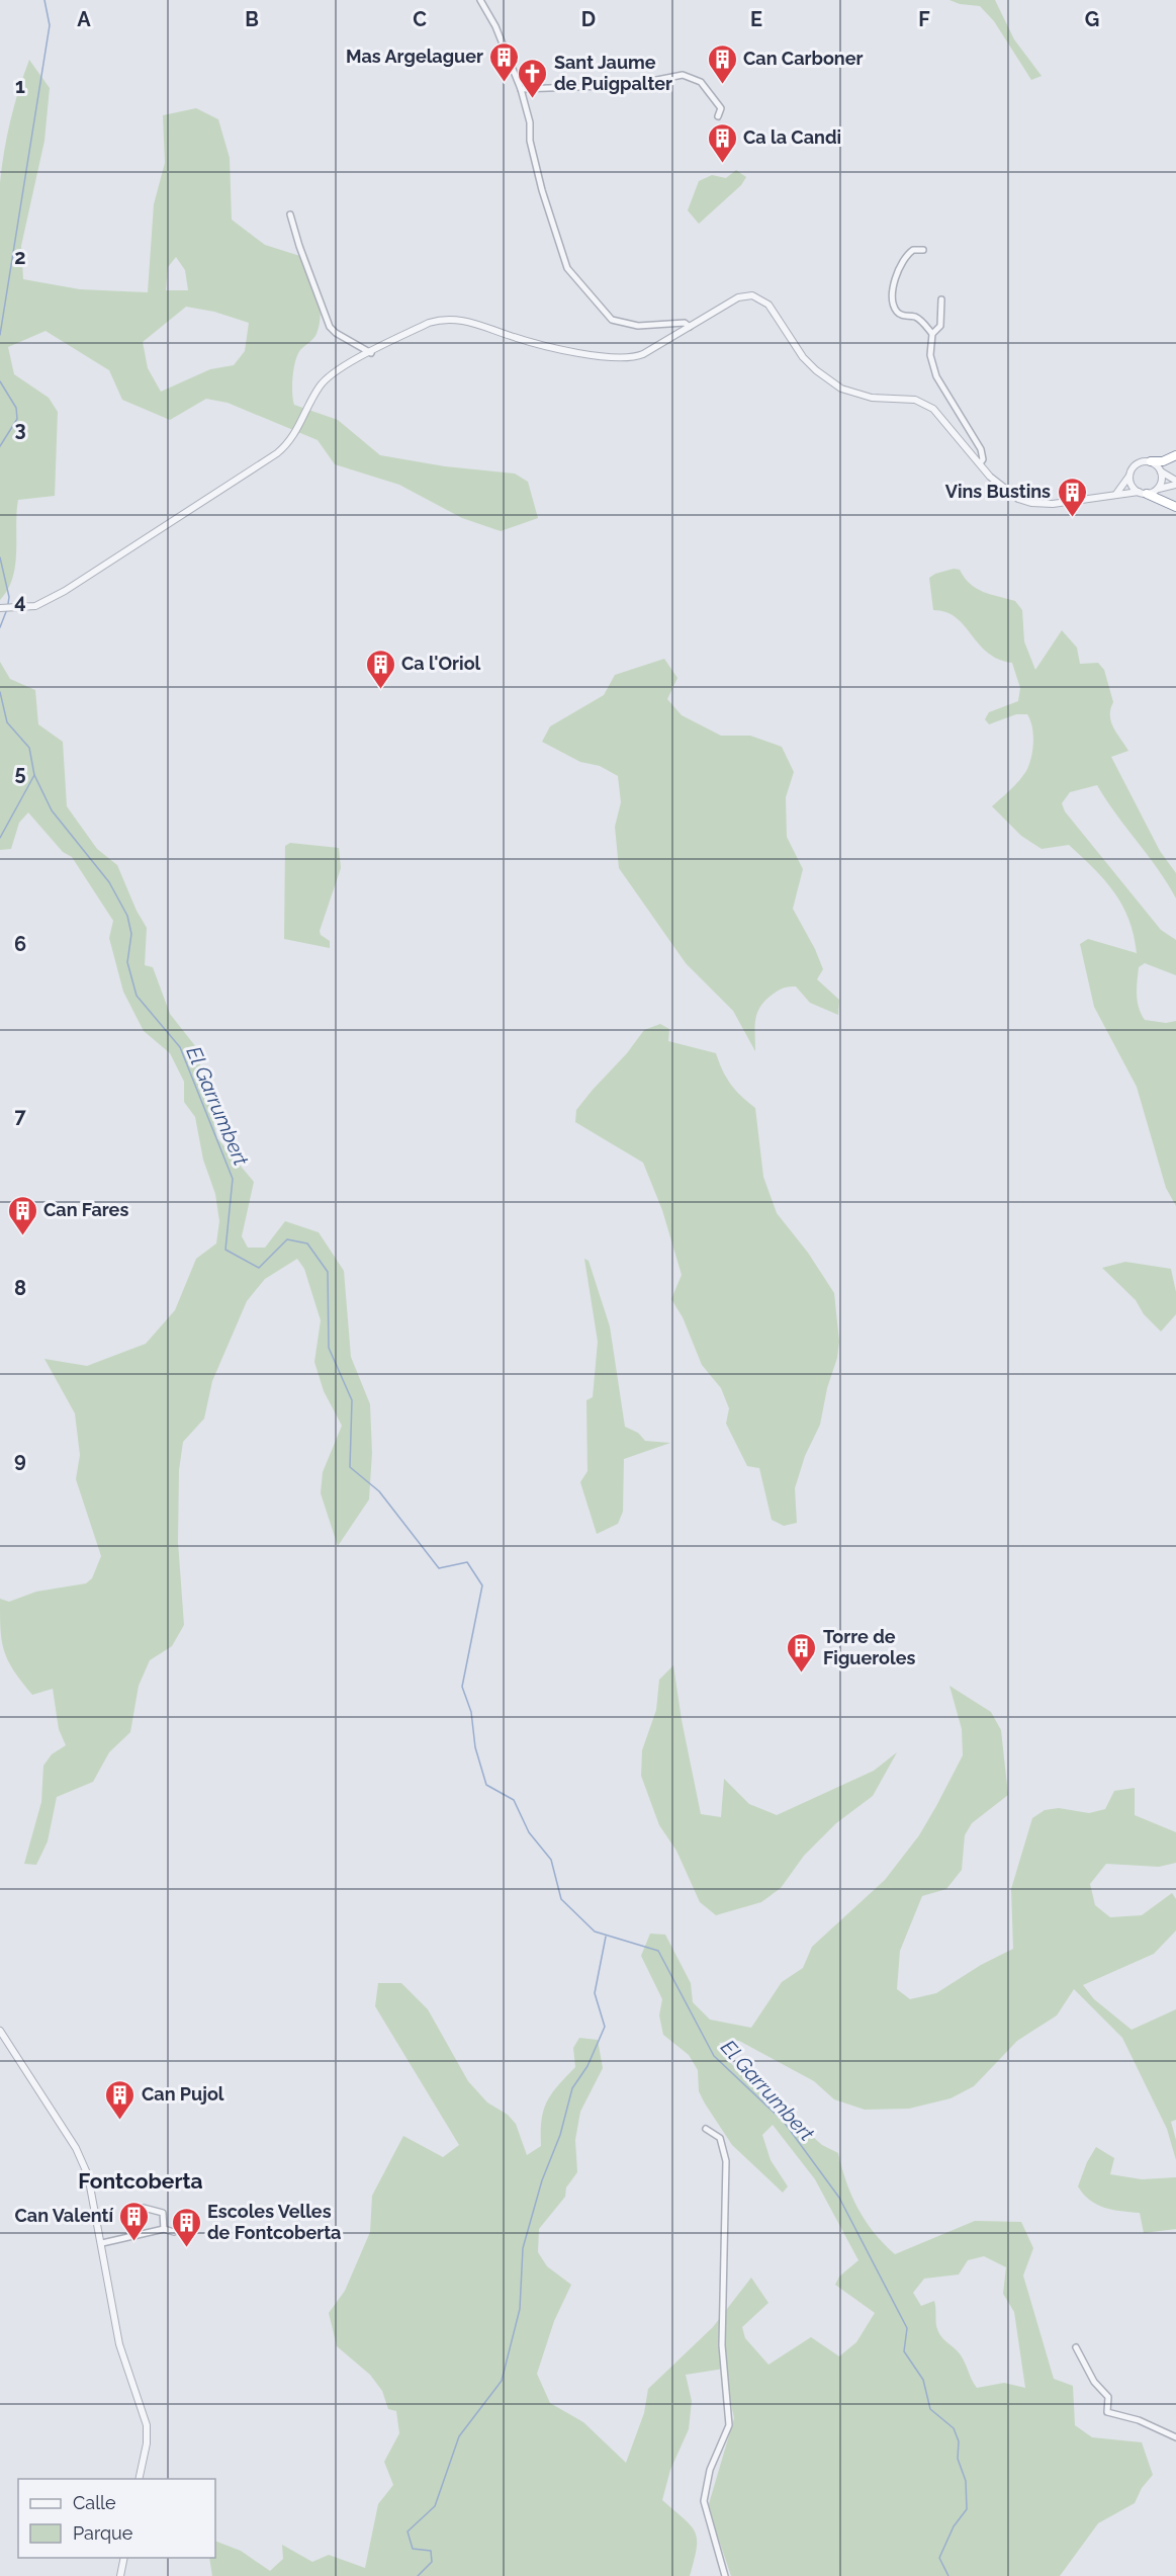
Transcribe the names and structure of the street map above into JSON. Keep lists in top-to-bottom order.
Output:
{
  "districts": ["Fontcoberta"],
  "water": ["El Garrumbert"],
  "places": {
    "building": [
      "Mas Argelaguer",
      "Can Carboner",
      "Ca la Candi",
      "Vins Bustins",
      "Ca l'Oriol",
      "Can Fares",
      "Torre de Figueroles",
      "Can Pujol",
      "Can Valentí",
      "Escoles Velles de Fontcoberta"
    ],
    "church": ["Sant Jaume de Puigpalter"]
  },
  "legend": ["Calle", "Parque"],
  "grid": {
    "columns": [
      "A",
      "B",
      "C",
      "D",
      "E",
      "F",
      "G"
    ],
    "rows": [
      "1",
      "2",
      "3",
      "4",
      "5",
      "6",
      "7",
      "8",
      "9"
    ]
  }
}
